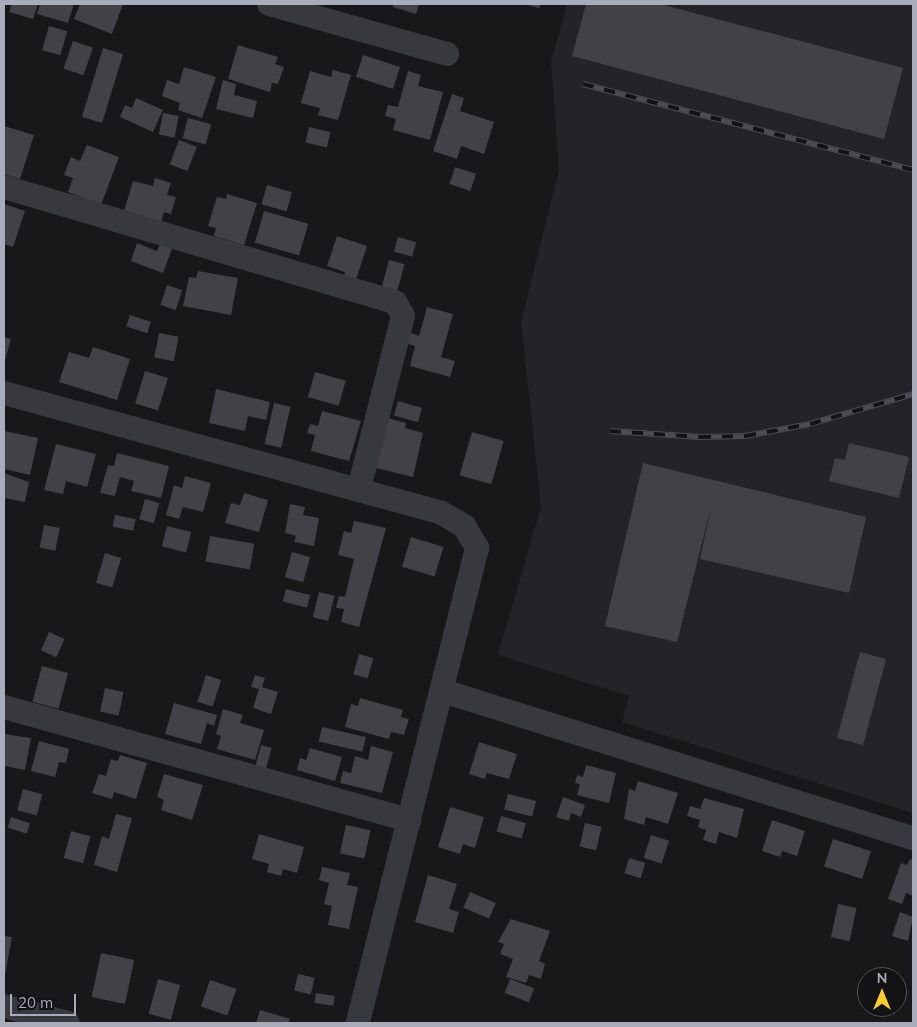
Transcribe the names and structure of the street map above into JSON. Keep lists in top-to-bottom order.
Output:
{
  "scale_bar": "20 m",
  "north": "top"
}
